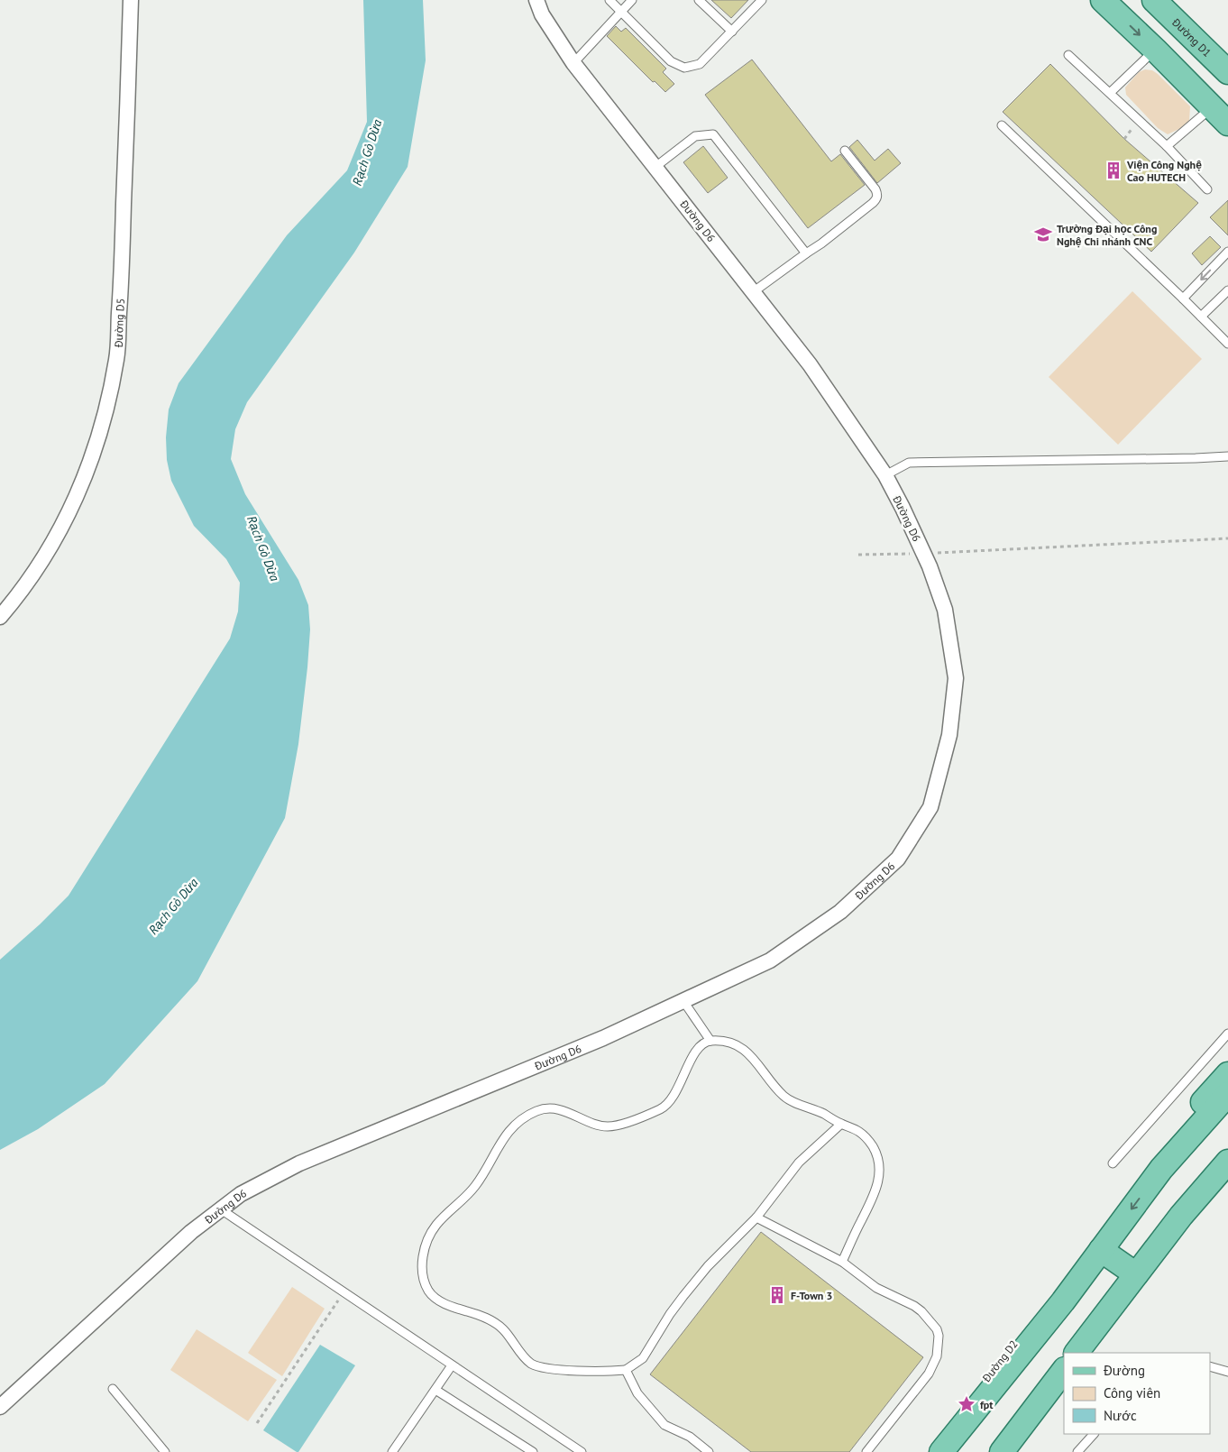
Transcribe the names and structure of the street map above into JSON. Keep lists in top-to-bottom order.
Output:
{
  "streets": {
    "main road": ["Đường D1", "Đường D2"],
    "street": ["Đường D6", "Đường D5"]
  },
  "water": ["Rạch Gò Dừa"],
  "places": {
    "building": ["Viện Công Nghệ Cao HUTECH", "F-Town 3"],
    "school or university": ["Trường Đại học Công Nghệ Chi nhánh CNC"],
    "place": ["fpt"]
  },
  "legend": ["Đường", "Công viên", "Nước"]
}
